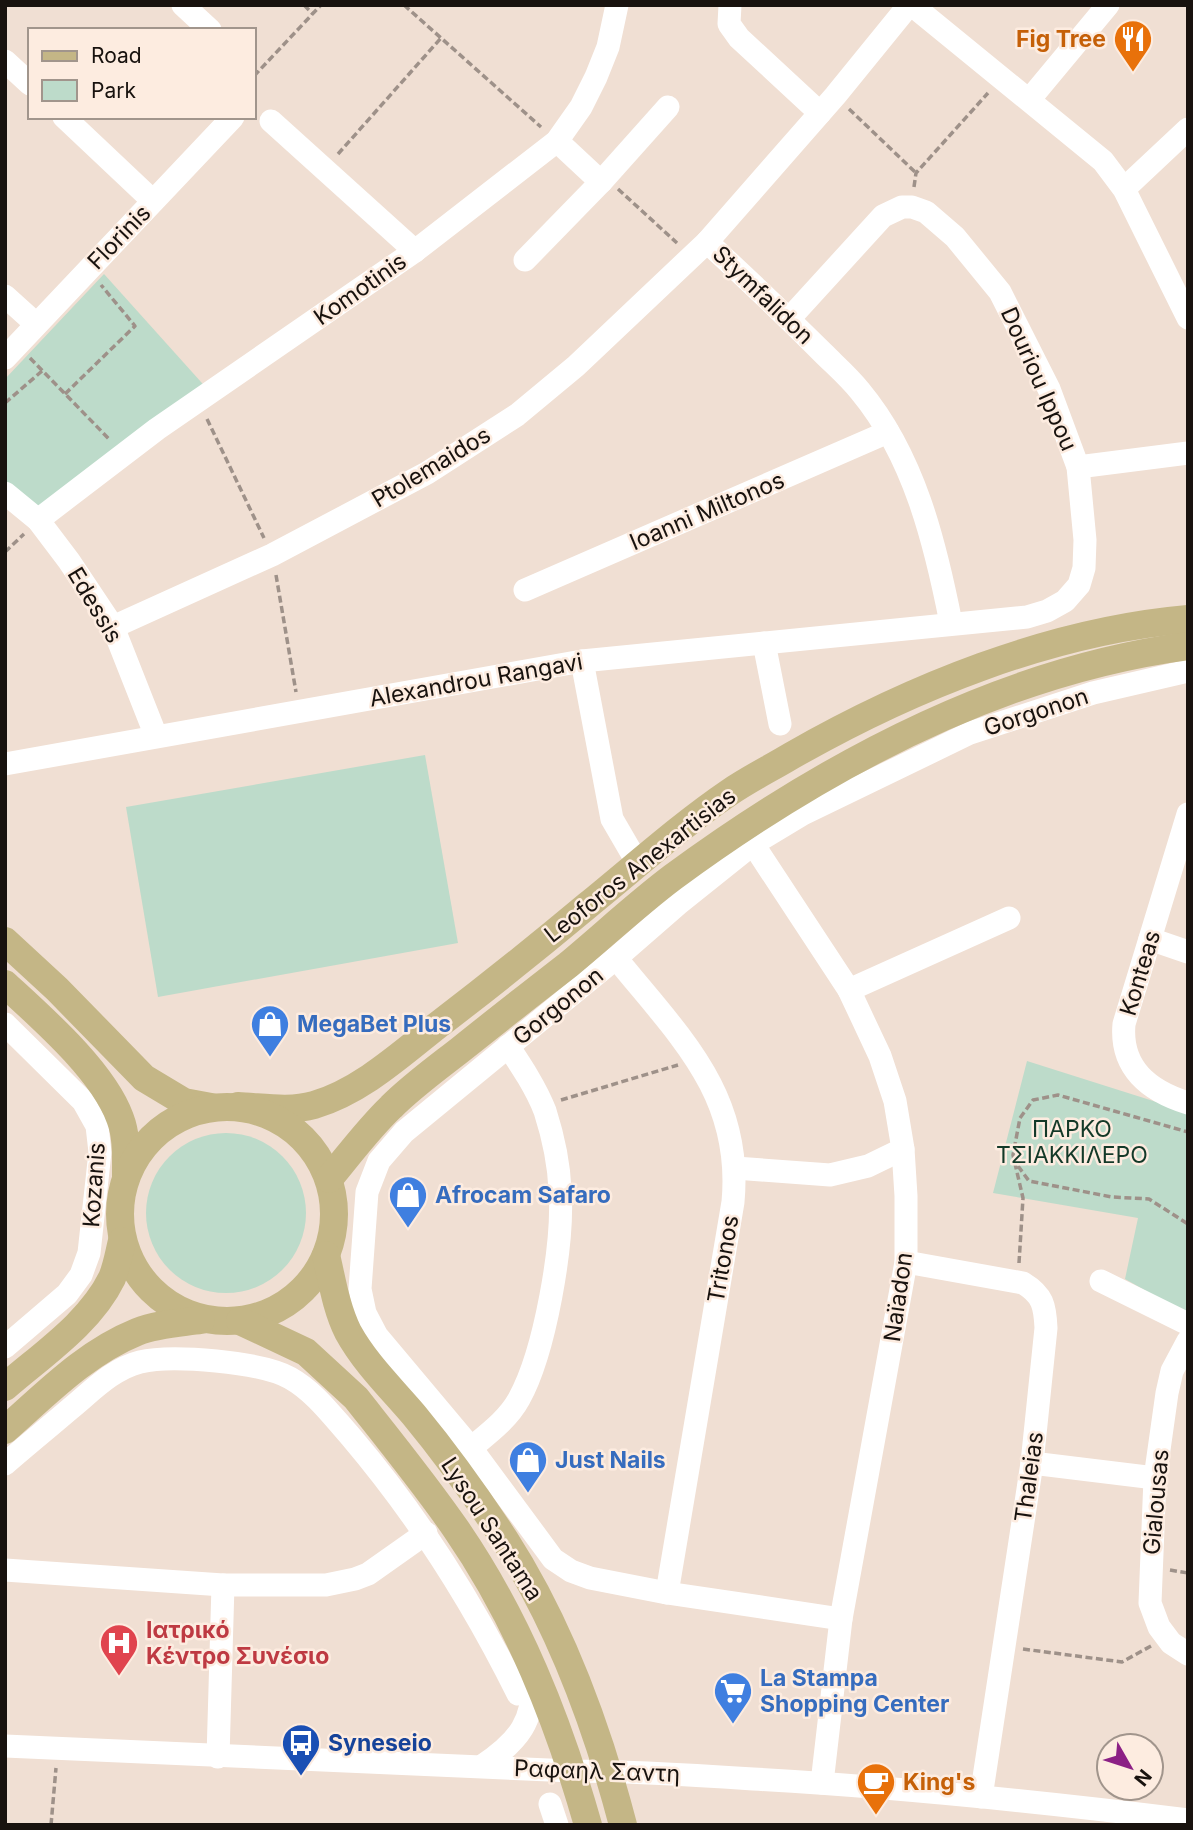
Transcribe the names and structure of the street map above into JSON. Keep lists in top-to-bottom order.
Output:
{
  "streets": {
    "main road": ["Leoforos Anexartisias", "Lysou Santama"],
    "street": [
      "Florinis",
      "Komotinis",
      "Stymfalidon",
      "Douriou Ippou",
      "Ptolemaidos",
      "Ioanni Miltonos",
      "Edessis",
      "Alexandrou Rangavi",
      "Gorgonon",
      "Konteas",
      "Kozanis",
      "Tritonos",
      "Naïadon",
      "Thaleias",
      "Gialousas",
      "Ραφαηλ Σαντη"
    ]
  },
  "crossings": [
    ["Komotinis", "Edessis"],
    ["Stymfalidon", "Douriou Ippou"],
    ["Stymfalidon", "Ptolemaidos"],
    ["Stymfalidon", "Ioanni Miltonos"],
    ["Stymfalidon", "Alexandrou Rangavi"],
    ["Douriou Ippou", "Alexandrou Rangavi"],
    ["Ptolemaidos", "Edessis"],
    ["Edessis", "Alexandrou Rangavi"],
    ["Gorgonon", "Tritonos"],
    ["Gorgonon", "Naïadon"],
    ["Leoforos Anexartisias", "Lysou Santama"],
    ["Naïadon", "Thaleias"],
    ["Naïadon", "Ραφαηλ Σαντη"],
    ["Thaleias", "Ραφαηλ Σαντη"],
    ["Lysou Santama", "Ραφαηλ Σαντη"]
  ],
  "parks": ["ΠΑΡΚΟ ΤΣΙΑΚΚΙΛΕΡΟ"],
  "places": {
    "restaurant": ["Fig Tree"],
    "shop": ["MegaBet Plus", "Afrocam Safaro", "Just Nails"],
    "hospital": ["Ιατρικό Κέντρο Συνέσιο"],
    "supermarket": ["La Stampa Shopping Center"],
    "bus stop": ["Syneseio"],
    "cafe": ["King's"]
  },
  "legend": ["Road", "Park"],
  "north": "bottom right"
}
